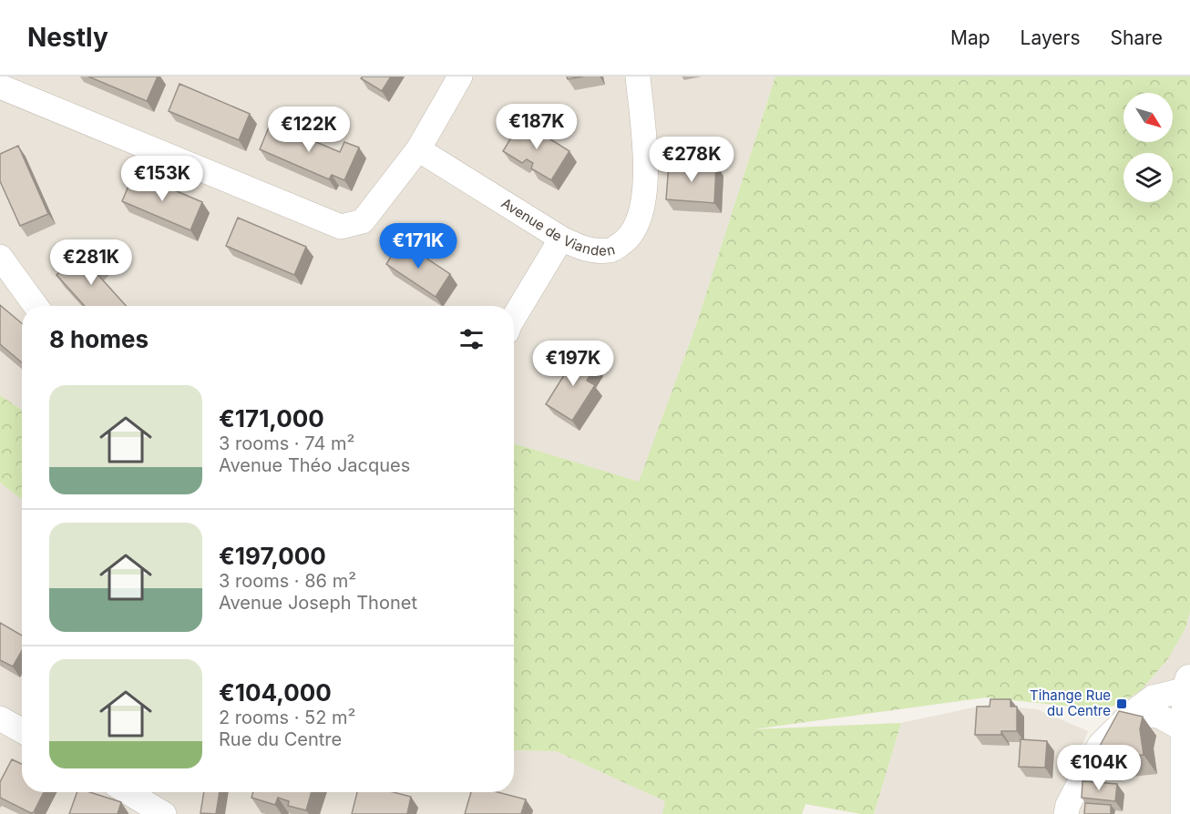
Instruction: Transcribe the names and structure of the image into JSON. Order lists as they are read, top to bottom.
{
  "streets": {
    "street": ["Avenue de Vianden"]
  },
  "places": {
    "transit": ["Tihange Rue du Centre"]
  },
  "north": "bottom right",
  "page": {
    "header": "Nestly",
    "nav": ["Map", "Layers", "Share"],
    "price": [
      "€187K",
      "€122K",
      "€278K",
      "€153K",
      "€171K",
      "€281K",
      "€197K",
      "€104K"
    ],
    "heading": "8 homes",
    "list": [
      {
        "name": "€171,000",
        "note": "3 rooms · 74 m² · Avenue Théo Jacques"
      },
      {
        "name": "€197,000",
        "note": "3 rooms · 86 m² · Avenue Joseph Thonet"
      },
      {
        "name": "€104,000",
        "note": "2 rooms · 52 m² · Rue du Centre"
      }
    ]
  }
}
